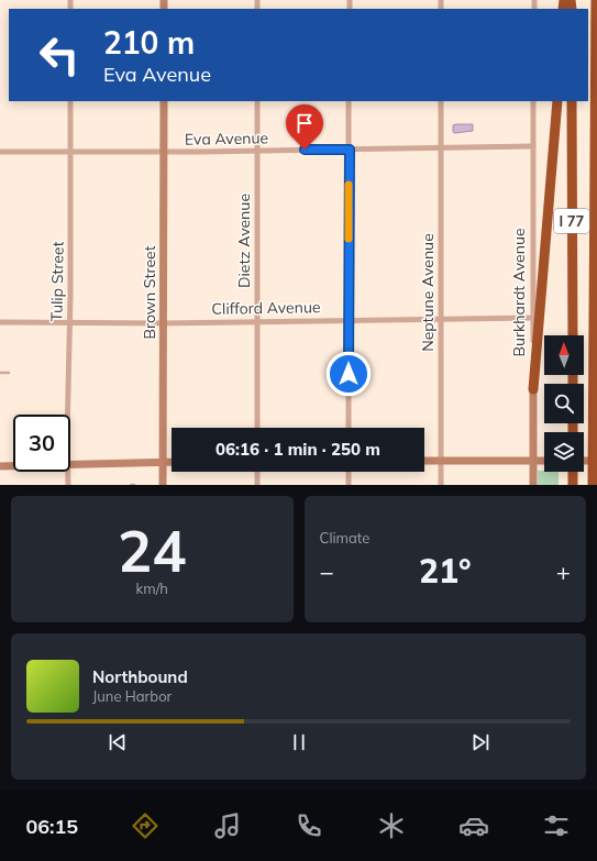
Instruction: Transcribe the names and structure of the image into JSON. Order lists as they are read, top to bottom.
{
  "streets": {
    "highway": ["I 77"],
    "main road": ["Brown Street", "Burkhardt Avenue"],
    "street": [
      "Eva Avenue",
      "Dietz Avenue",
      "Tulip Street",
      "Neptune Avenue",
      "Clifford Avenue"
    ]
  },
  "crossings": [
    ["Eva Avenue", "Dietz Avenue"],
    ["Eva Avenue", "Tulip Street"],
    ["Eva Avenue", "Brown Street"],
    ["Eva Avenue", "Neptune Avenue"],
    ["Eva Avenue", "Burkhardt Avenue"],
    ["Dietz Avenue", "Clifford Avenue"],
    ["Tulip Street", "Clifford Avenue"],
    ["Brown Street", "Clifford Avenue"],
    ["Neptune Avenue", "Clifford Avenue"],
    ["Burkhardt Avenue", "Clifford Avenue"]
  ],
  "north": "top",
  "page": {
    "turn": ["210 m", "Eva Avenue"],
    "limit": "30",
    "trip": "06:16 · 1 min · 250 m",
    "tile": [
      ["24", "km/h"],
      "Climate"
    ],
    "heat": ["−", "21°", "+"],
    "song": ["Northbound", "June Harbor"],
    "tabs": "06:15"
  }
}
